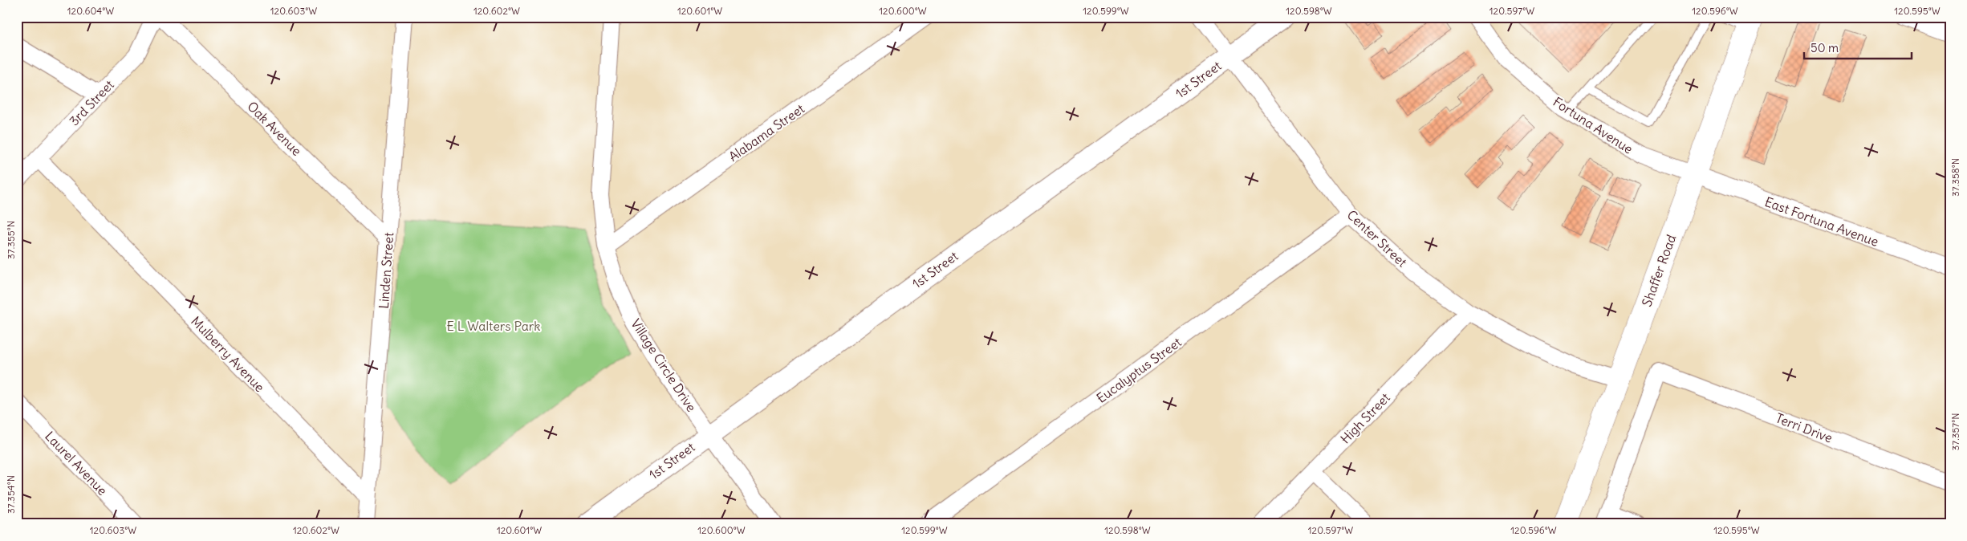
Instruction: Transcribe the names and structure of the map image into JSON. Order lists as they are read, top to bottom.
{
  "streets": {
    "main road": ["Shaffer Road"],
    "street": [
      "1st Street",
      "3rd Street",
      "Fortuna Avenue",
      "Oak Avenue",
      "Alabama Street",
      "East Fortuna Avenue",
      "Center Street",
      "Linden Street",
      "Mulberry Avenue",
      "Village Circle Drive",
      "Eucalyptus Street",
      "High Street",
      "Terri Drive",
      "Laurel Avenue"
    ]
  },
  "crossings": [
    ["1st Street", "Center Street"],
    ["1st Street", "Village Circle Drive"],
    ["3rd Street", "Mulberry Avenue"],
    ["Fortuna Avenue", "East Fortuna Avenue"],
    ["Fortuna Avenue", "Shaffer Road"],
    ["Oak Avenue", "Linden Street"],
    ["Alabama Street", "Village Circle Drive"],
    ["East Fortuna Avenue", "Shaffer Road"],
    ["Center Street", "Shaffer Road"],
    ["Center Street", "Eucalyptus Street"],
    ["Center Street", "High Street"],
    ["Linden Street", "Mulberry Avenue"]
  ],
  "parks": ["E L Walters Park"],
  "scale_bar": "50 m",
  "coordinates": [
    "120.604°W",
    "120.603°W",
    "120.602°W",
    "120.601°W",
    "120.600°W",
    "120.599°W",
    "120.598°W",
    "120.597°W",
    "120.596°W",
    "120.595°W",
    "37.358°N",
    "37.355°N",
    "37.357°N",
    "37.354°N"
  ]
}
